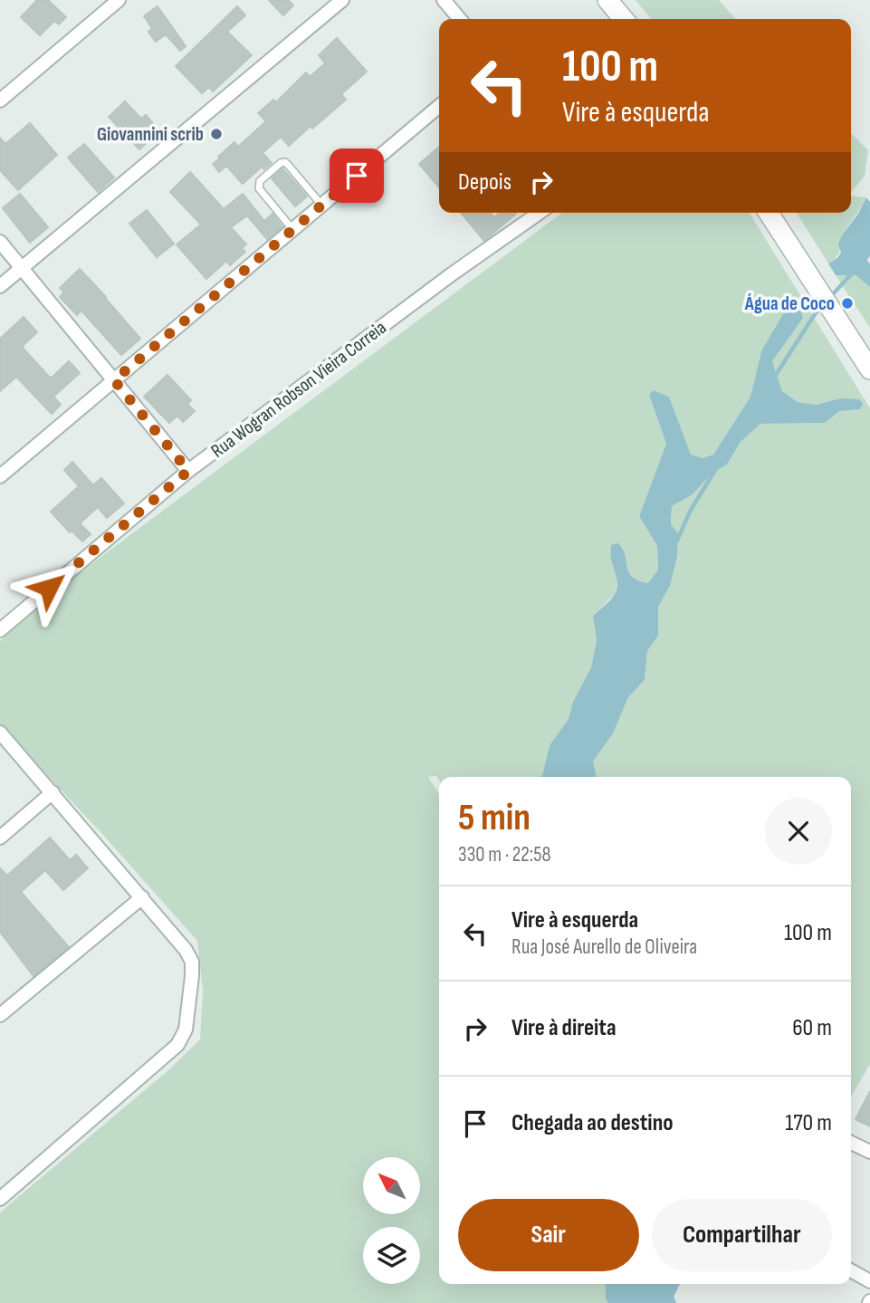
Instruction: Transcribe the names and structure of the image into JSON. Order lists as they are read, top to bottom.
{
  "streets": {
    "street": ["Rua Wogran Robson Vieira Correia"]
  },
  "places": ["Giovannini scrib", "Água de Coco"],
  "north": "top left",
  "page": {
    "turn": ["100 m", "Vire à esquerda"],
    "then": "Depois",
    "heading": ["5 min", "330 m · 22:58"],
    "list": [
      {
        "name": "Vire à esquerda",
        "note": "Rua José Aurello de Oliveira",
        "value": "100 m"
      },
      {
        "name": "Vire à direita",
        "value": "60 m"
      },
      {
        "name": "Chegada ao destino",
        "value": "170 m"
      }
    ],
    "buttons": ["Sair", "Compartilhar"]
  }
}
